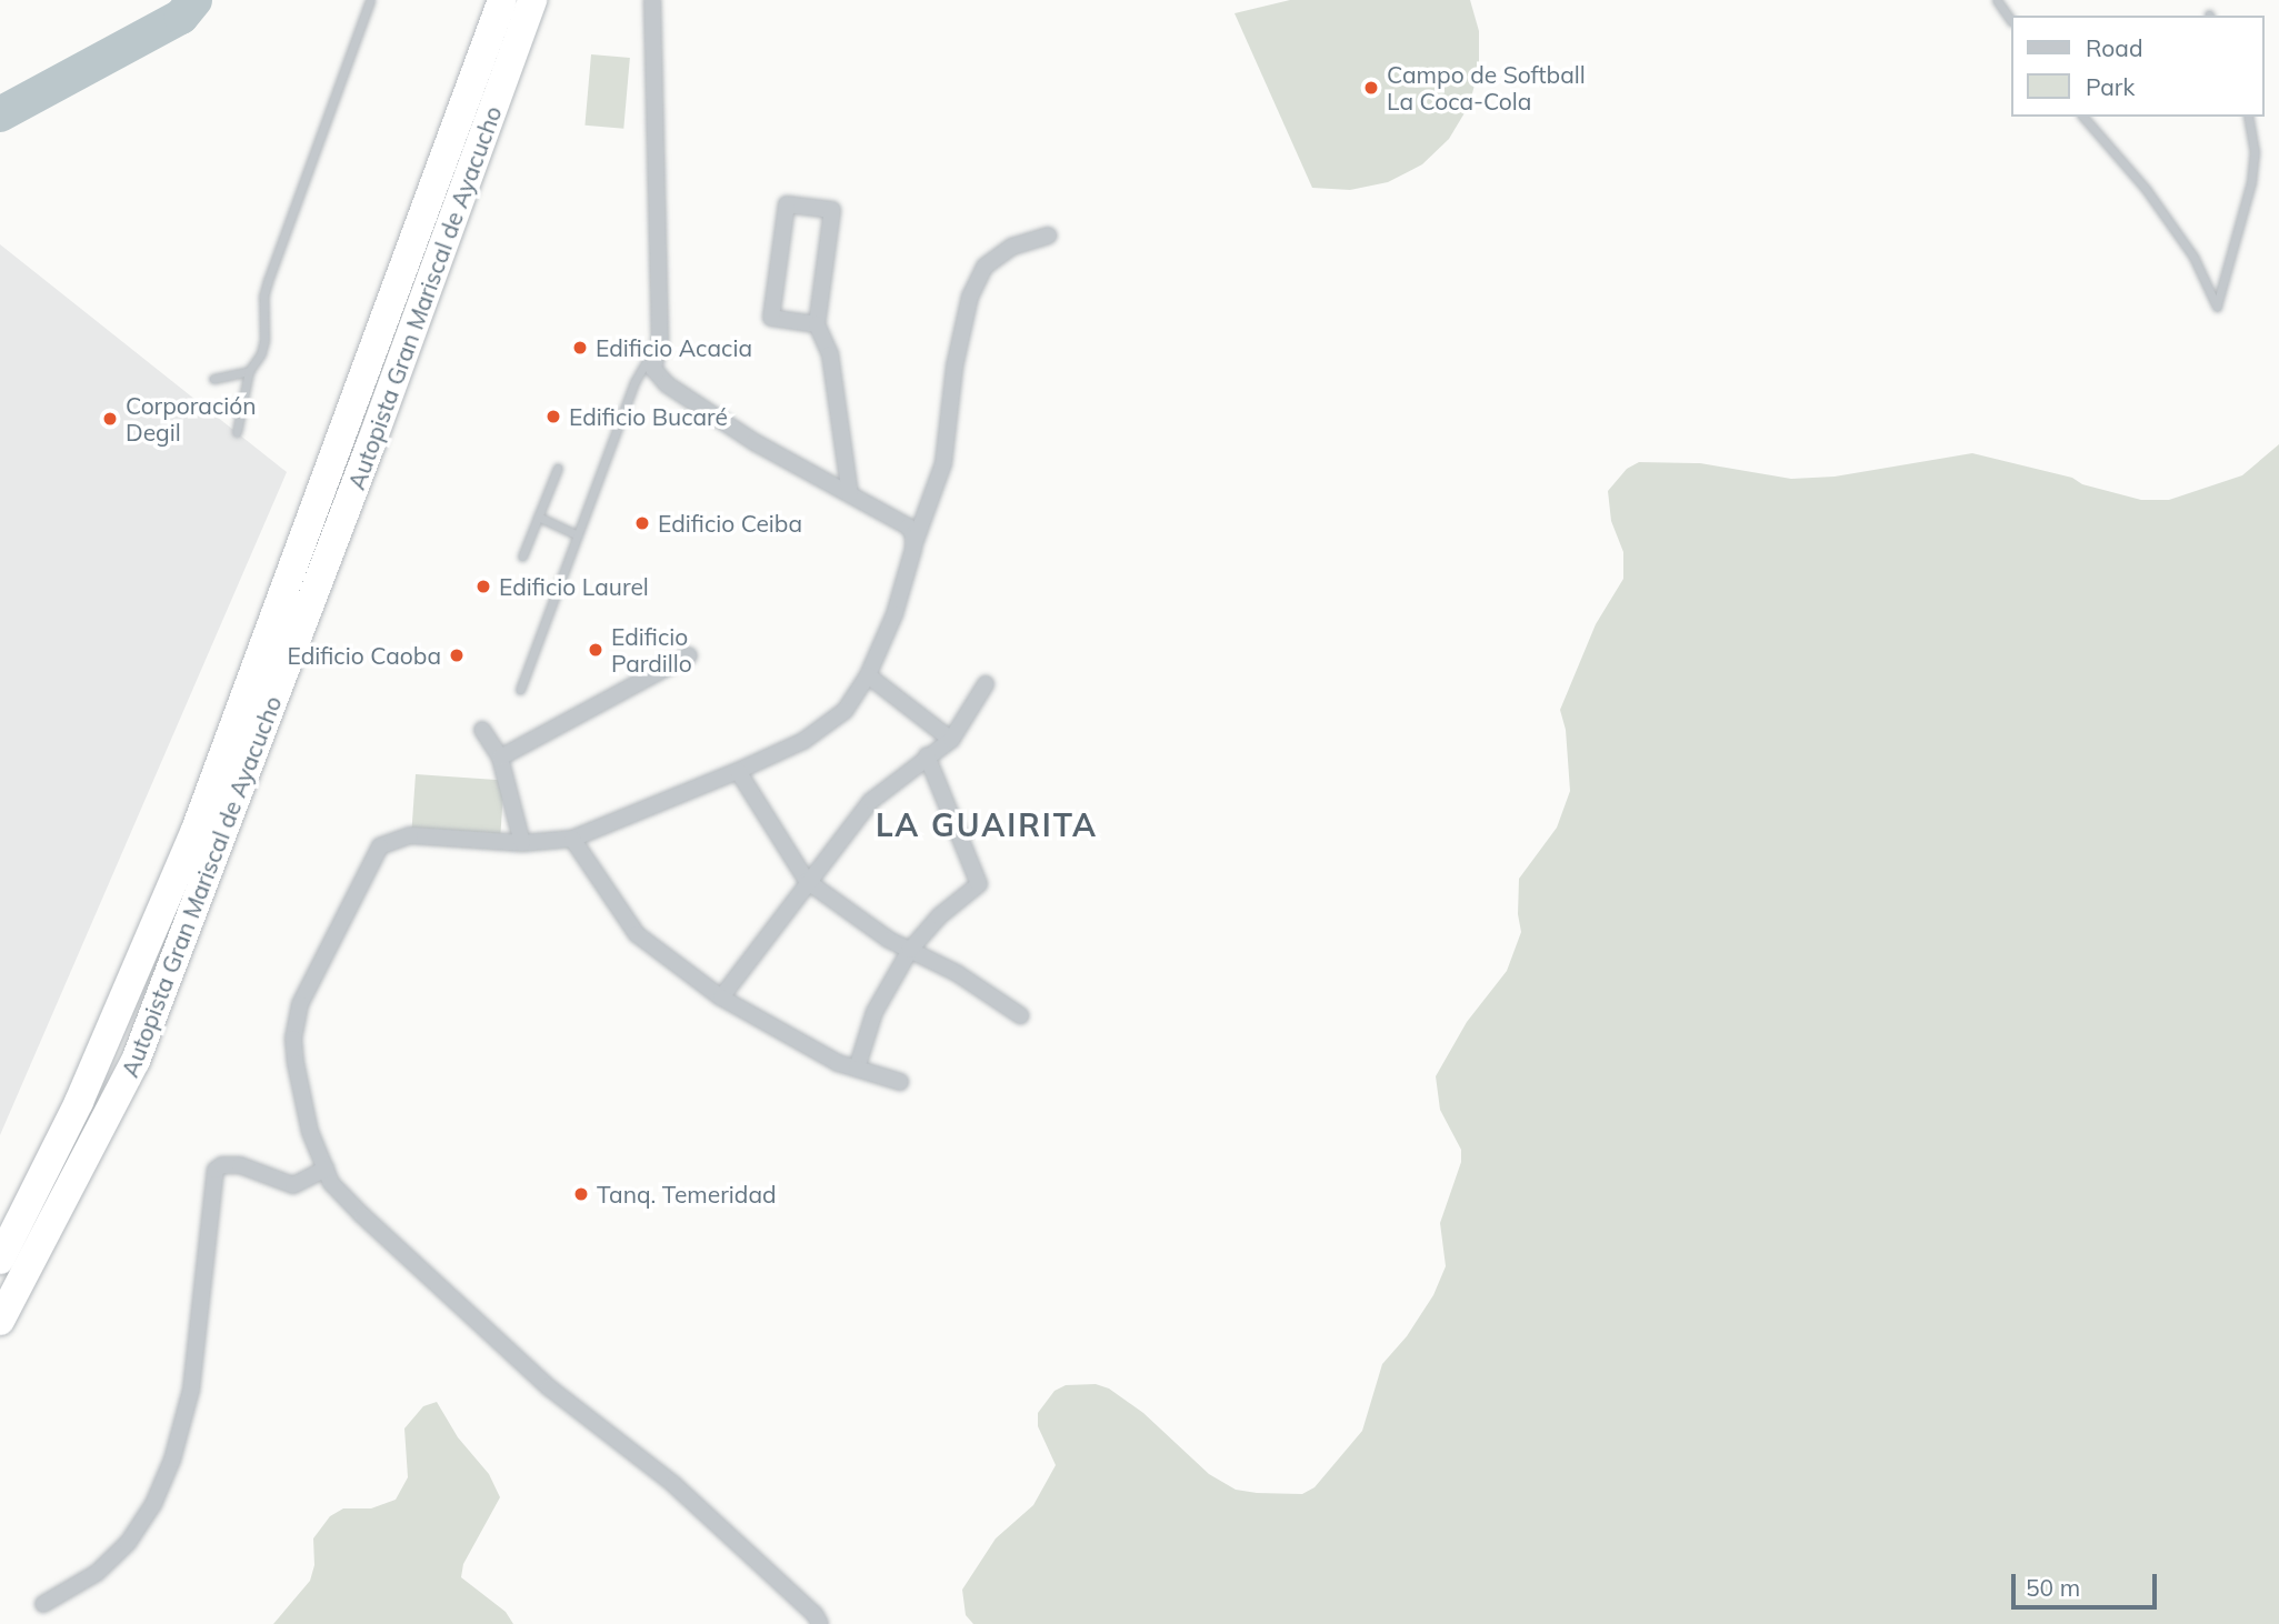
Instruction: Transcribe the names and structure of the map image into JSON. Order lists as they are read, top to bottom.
{
  "streets": {
    "highway": ["Autopista Gran Mariscal de Ayacucho"]
  },
  "districts": ["LA GUAIRITA"],
  "places": [
    "Campo de Softball La Coca-Cola",
    "Edificio Acacia",
    "Edificio Bucaré",
    "Corporación Degil",
    "Edificio Ceiba",
    "Edificio Laurel",
    "Edificio Pardillo",
    "Edificio Caoba",
    "Tanq. Temeridad"
  ],
  "legend": ["Road", "Park"],
  "scale_bar": "50 m"
}
